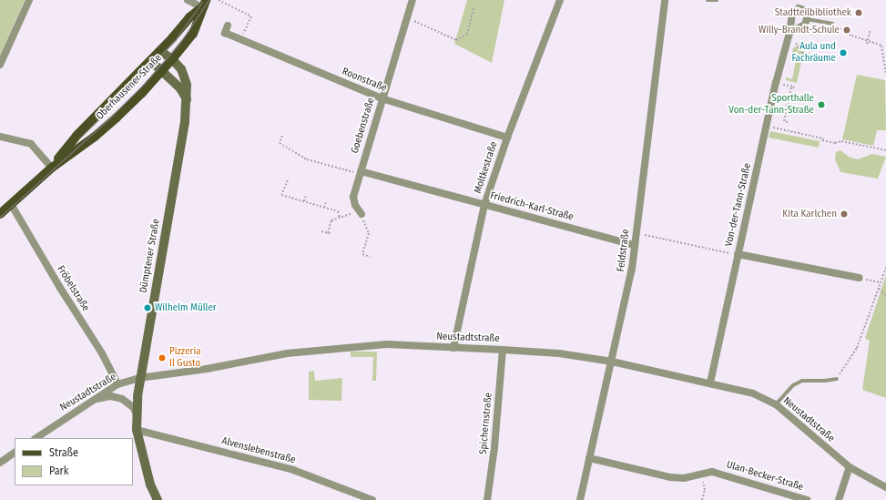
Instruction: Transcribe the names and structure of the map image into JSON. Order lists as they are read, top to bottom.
{
  "streets": {
    "main road": ["Oberhausener Straße"],
    "street": [
      "Roonstraße",
      "Goebenstraße",
      "Moltkestraße",
      "Von-der-Tann-Straße",
      "Friedrich-Karl-Straße",
      "Feldstraße",
      "Dümptener Straße",
      "Fröbelstraße",
      "Neustadtstraße",
      "Spichernstraße",
      "Alvenslebenstraße",
      "Ulan-Becker-Straße"
    ]
  },
  "crossings": [
    ["Roonstraße", "Goebenstraße"],
    ["Roonstraße", "Moltkestraße"],
    ["Oberhausener Straße", "Dümptener Straße"],
    ["Oberhausener Straße", "Fröbelstraße"],
    ["Goebenstraße", "Friedrich-Karl-Straße"],
    ["Moltkestraße", "Friedrich-Karl-Straße"],
    ["Moltkestraße", "Neustadtstraße"],
    ["Von-der-Tann-Straße", "Neustadtstraße"],
    ["Friedrich-Karl-Straße", "Feldstraße"],
    ["Feldstraße", "Neustadtstraße"],
    ["Feldstraße", "Ulan-Becker-Straße"],
    ["Dümptener Straße", "Neustadtstraße"],
    ["Dümptener Straße", "Alvenslebenstraße"],
    ["Fröbelstraße", "Neustadtstraße"],
    ["Neustadtstraße", "Spichernstraße"]
  ],
  "places": [
    "Stadtteilbibliothek",
    "Willy-Brandt-Schule",
    "Aula und Fachräume",
    "Sporthalle Von-der-Tann-Straße",
    "Kita Karlchen",
    "Wilhelm Müller",
    "Pizzeria Il Gusto"
  ],
  "legend": ["Straße", "Park"]
}
